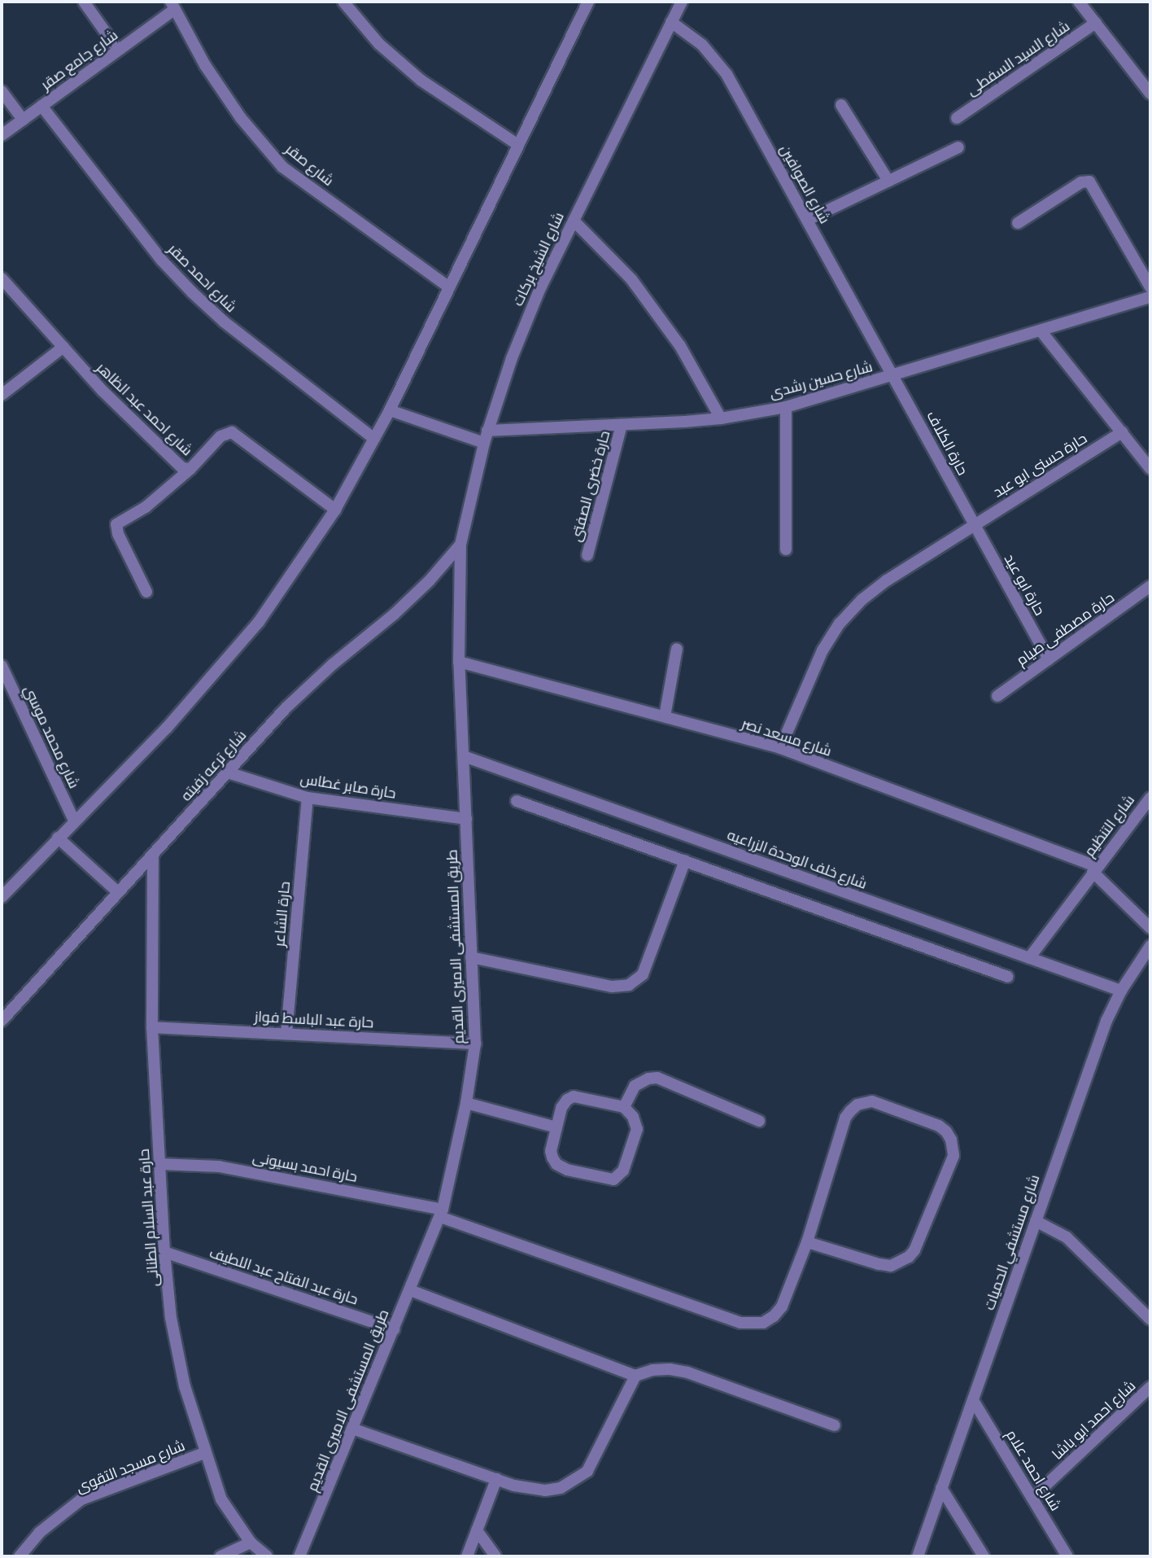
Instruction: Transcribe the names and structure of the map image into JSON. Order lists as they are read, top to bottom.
{
  "streets": {
    "street": [
      "شارع السيد السفطى",
      "شارع جامع صقر",
      "شارع صقر",
      "شارع الصوافين",
      "شارع الشيخ بركات",
      "شارع احمد صقر",
      "شارع حسين رشدى",
      "شارع احمد عبد الظاهر",
      "حارة الكلاف",
      "حارة حسنى ابو عبد",
      "حارة خضرى الصفتى",
      "حارة ابو عيد",
      "حارة مصطفى صيام",
      "شارع محمد موسي",
      "شارع مسعد نصر",
      "شارع ترعه زفيته",
      "حارة صابر غطاس",
      "شارع التنظيم",
      "شارع خلف الوحدة الزراعيه",
      "حارة الشاعر",
      "طريق المستشفى الاميرى القديم",
      "حارة عبد الباسط فواز",
      "حارة احمد بسيونى",
      "حارة عبد السلام الطنانى",
      "شارع مستشفي الحميات",
      "حارة عبد الفتاح عبد اللطيف",
      "شارع احمد ابو باشا",
      "شارع مسجد التقوى",
      "شارع احمد علام"
    ]
  },
  "crossings": [
    ["شارع جامع صقر", "شارع صقر"],
    ["شارع جامع صقر", "شارع احمد صقر"],
    ["شارع الصوافين", "شارع الشيخ بركات"],
    ["شارع الصوافين", "شارع حسين رشدى"],
    ["شارع الصوافين", "حارة الكلاف"],
    ["شارع الشيخ بركات", "شارع حسين رشدى"],
    ["شارع الشيخ بركات", "شارع ترعه زفيته"],
    ["شارع الشيخ بركات", "طريق المستشفى الاميرى القديم"],
    ["شارع حسين رشدى", "حارة الكلاف"],
    ["شارع حسين رشدى", "حارة خضرى الصفتى"],
    ["حارة الكلاف", "حارة حسنى ابو عبد"],
    ["حارة الكلاف", "حارة ابو عيد"],
    ["حارة حسنى ابو عبد", "حارة ابو عيد"],
    ["حارة حسنى ابو عبد", "شارع مسعد نصر"],
    ["حارة ابو عيد", "حارة مصطفى صيام"],
    ["شارع مسعد نصر", "شارع التنظيم"],
    ["شارع مسعد نصر", "طريق المستشفى الاميرى القديم"],
    ["شارع ترعه زفيته", "حارة صابر غطاس"],
    ["شارع ترعه زفيته", "طريق المستشفى الاميرى القديم"],
    ["شارع ترعه زفيته", "حارة عبد السلام الطنانى"],
    ["حارة صابر غطاس", "حارة الشاعر"],
    ["حارة صابر غطاس", "طريق المستشفى الاميرى القديم"],
    ["شارع التنظيم", "شارع خلف الوحدة الزراعيه"],
    ["شارع خلف الوحدة الزراعيه", "طريق المستشفى الاميرى القديم"],
    ["شارع خلف الوحدة الزراعيه", "شارع مستشفي الحميات"],
    ["حارة الشاعر", "حارة عبد الباسط فواز"],
    ["طريق المستشفى الاميرى القديم", "حارة عبد الباسط فواز"],
    ["طريق المستشفى الاميرى القديم", "حارة احمد بسيونى"],
    ["طريق المستشفى الاميرى القديم", "حارة عبد الفتاح عبد اللطيف"],
    ["حارة عبد الباسط فواز", "حارة عبد السلام الطنانى"],
    ["حارة احمد بسيونى", "حارة عبد السلام الطنانى"],
    ["حارة عبد السلام الطنانى", "حارة عبد الفتاح عبد اللطيف"],
    ["حارة عبد السلام الطنانى", "شارع مسجد التقوى"],
    ["شارع مستشفي الحميات", "شارع احمد علام"],
    ["شارع احمد ابو باشا", "شارع احمد علام"]
  ]
}
